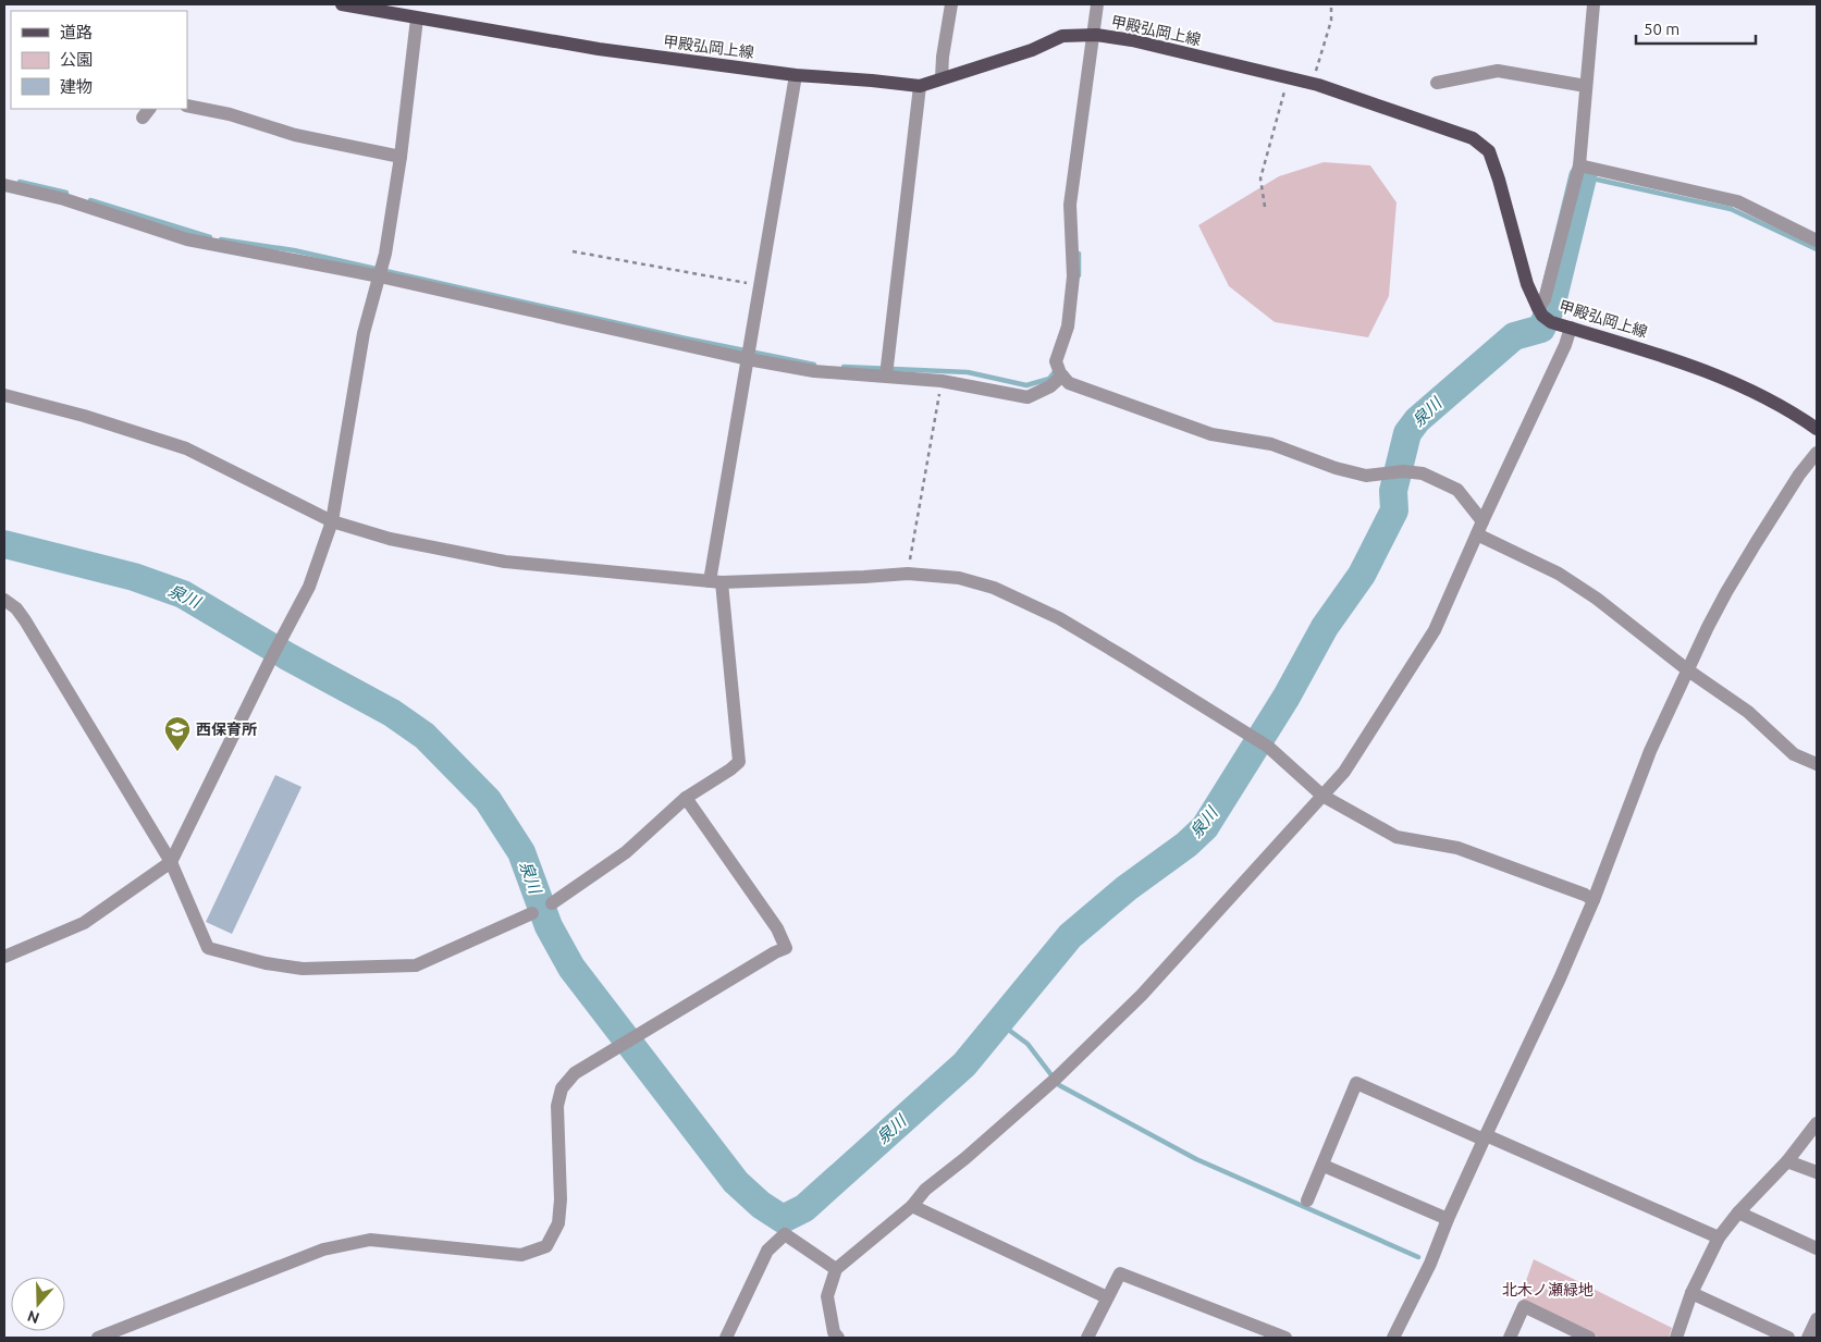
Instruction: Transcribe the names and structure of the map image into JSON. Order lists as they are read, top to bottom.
{
  "streets": {
    "main road": ["甲殿弘岡上線"]
  },
  "water": ["泉川"],
  "parks": ["北木ノ瀬緑地"],
  "places": {
    "school or university": ["西保育所"]
  },
  "legend": ["道路", "公園", "建物"],
  "scale_bar": "50 m",
  "north": "bottom"
}
